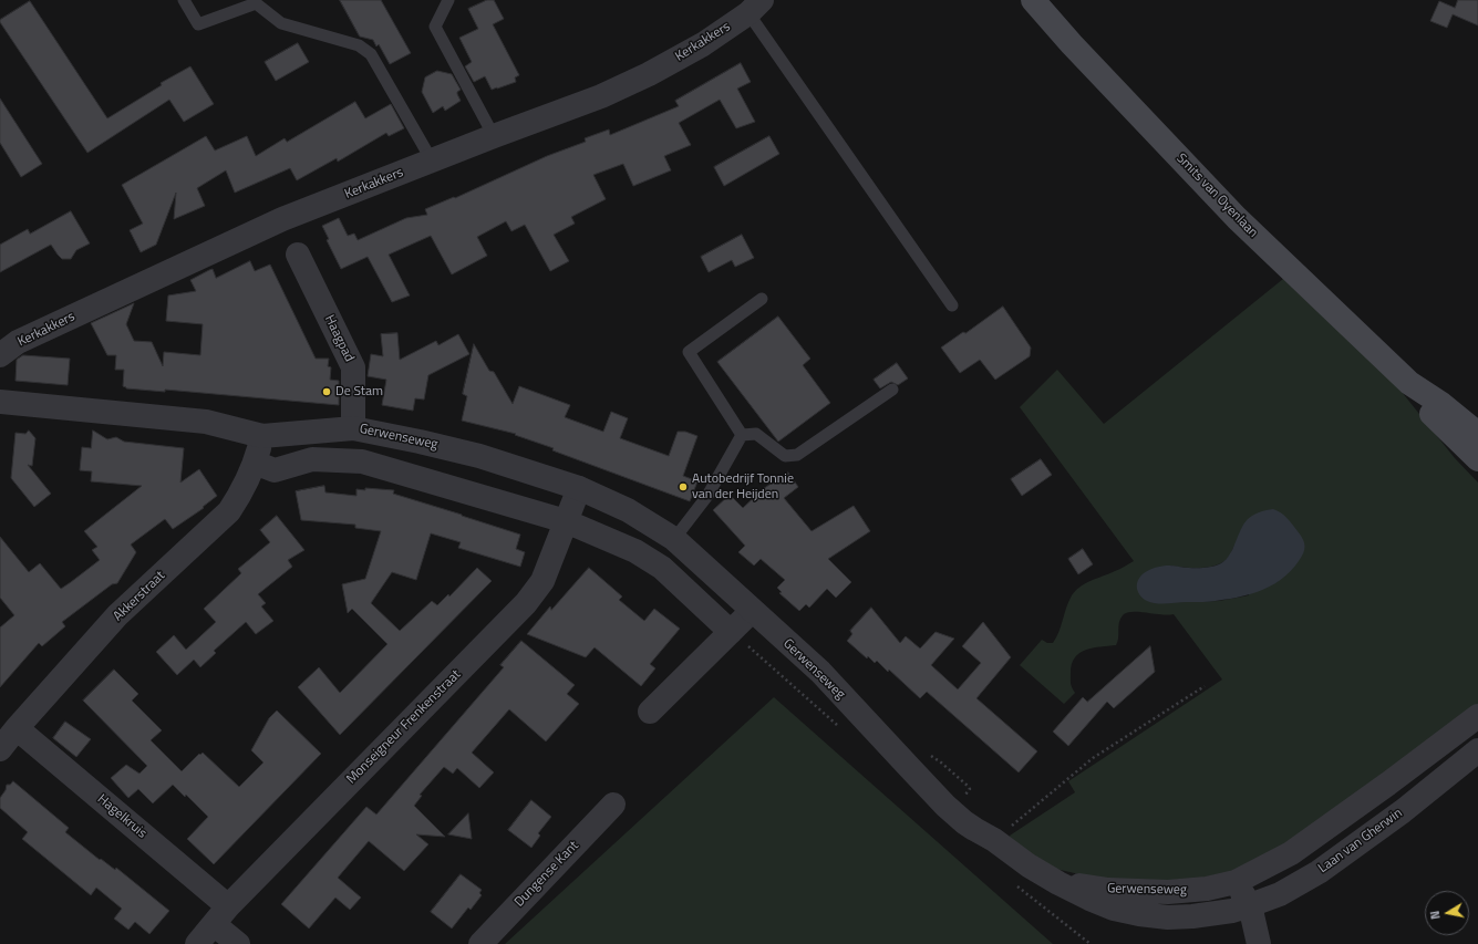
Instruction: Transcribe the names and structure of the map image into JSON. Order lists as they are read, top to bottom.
{
  "streets": {
    "main road": ["Smits van Oyenlaan"],
    "street": [
      "Kerkakkers",
      "Haagpad",
      "Gerwenseweg",
      "Akkerstraat",
      "Monseigneur Frenkenstraat",
      "Hagelkruis",
      "Laan van Gherwin",
      "Dungense Kant"
    ]
  },
  "crossings": [
    ["Haagpad", "Gerwenseweg"],
    ["Gerwenseweg", "Akkerstraat"],
    ["Gerwenseweg", "Monseigneur Frenkenstraat"],
    ["Gerwenseweg", "Laan van Gherwin"],
    ["Akkerstraat", "Hagelkruis"],
    ["Monseigneur Frenkenstraat", "Hagelkruis"]
  ],
  "places": ["De Stam", "Autobedrijf Tonnie van der Heijden"],
  "north": "left"
}
